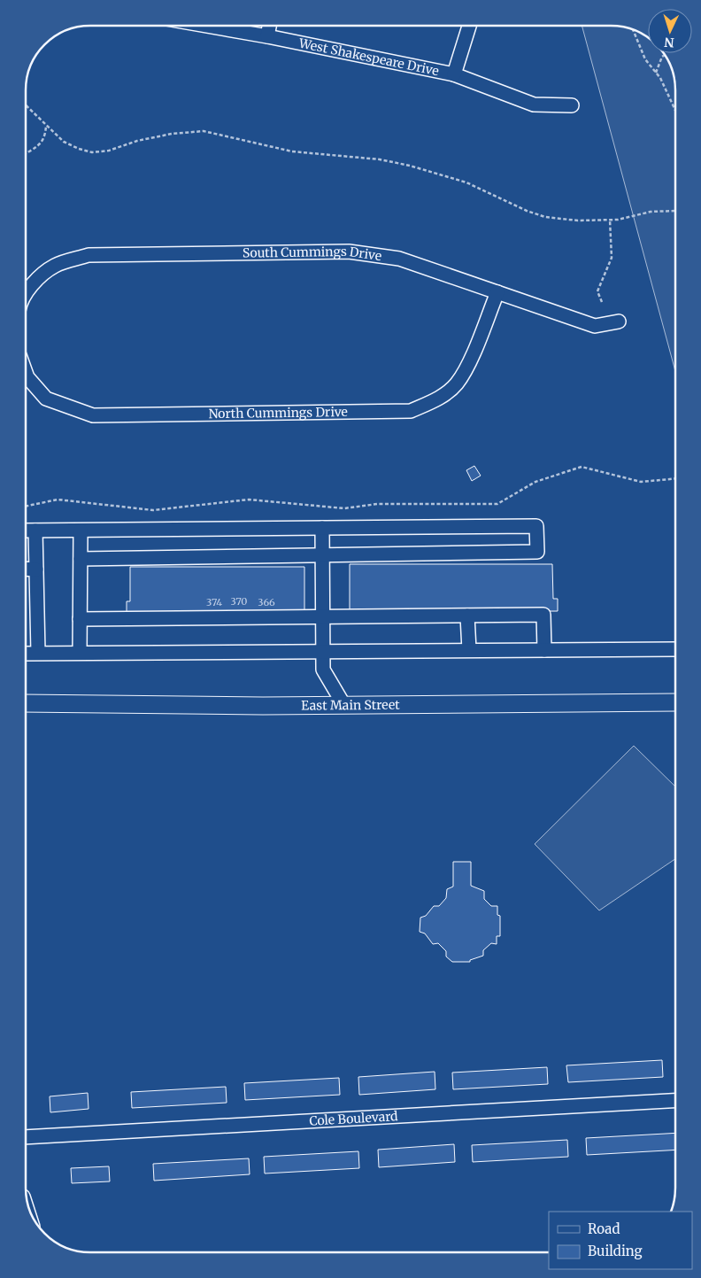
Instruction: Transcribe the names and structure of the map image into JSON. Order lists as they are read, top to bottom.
{
  "streets": {
    "main road": ["East Main Street"],
    "street": [
      "West Shakespeare Drive",
      "South Cummings Drive",
      "North Cummings Drive",
      "Cole Boulevard"
    ]
  },
  "crossings": [
    ["South Cummings Drive", "North Cummings Drive"]
  ],
  "house_numbers": ["370", "374", "366"],
  "legend": ["Road", "Building"],
  "north": "bottom"
}
